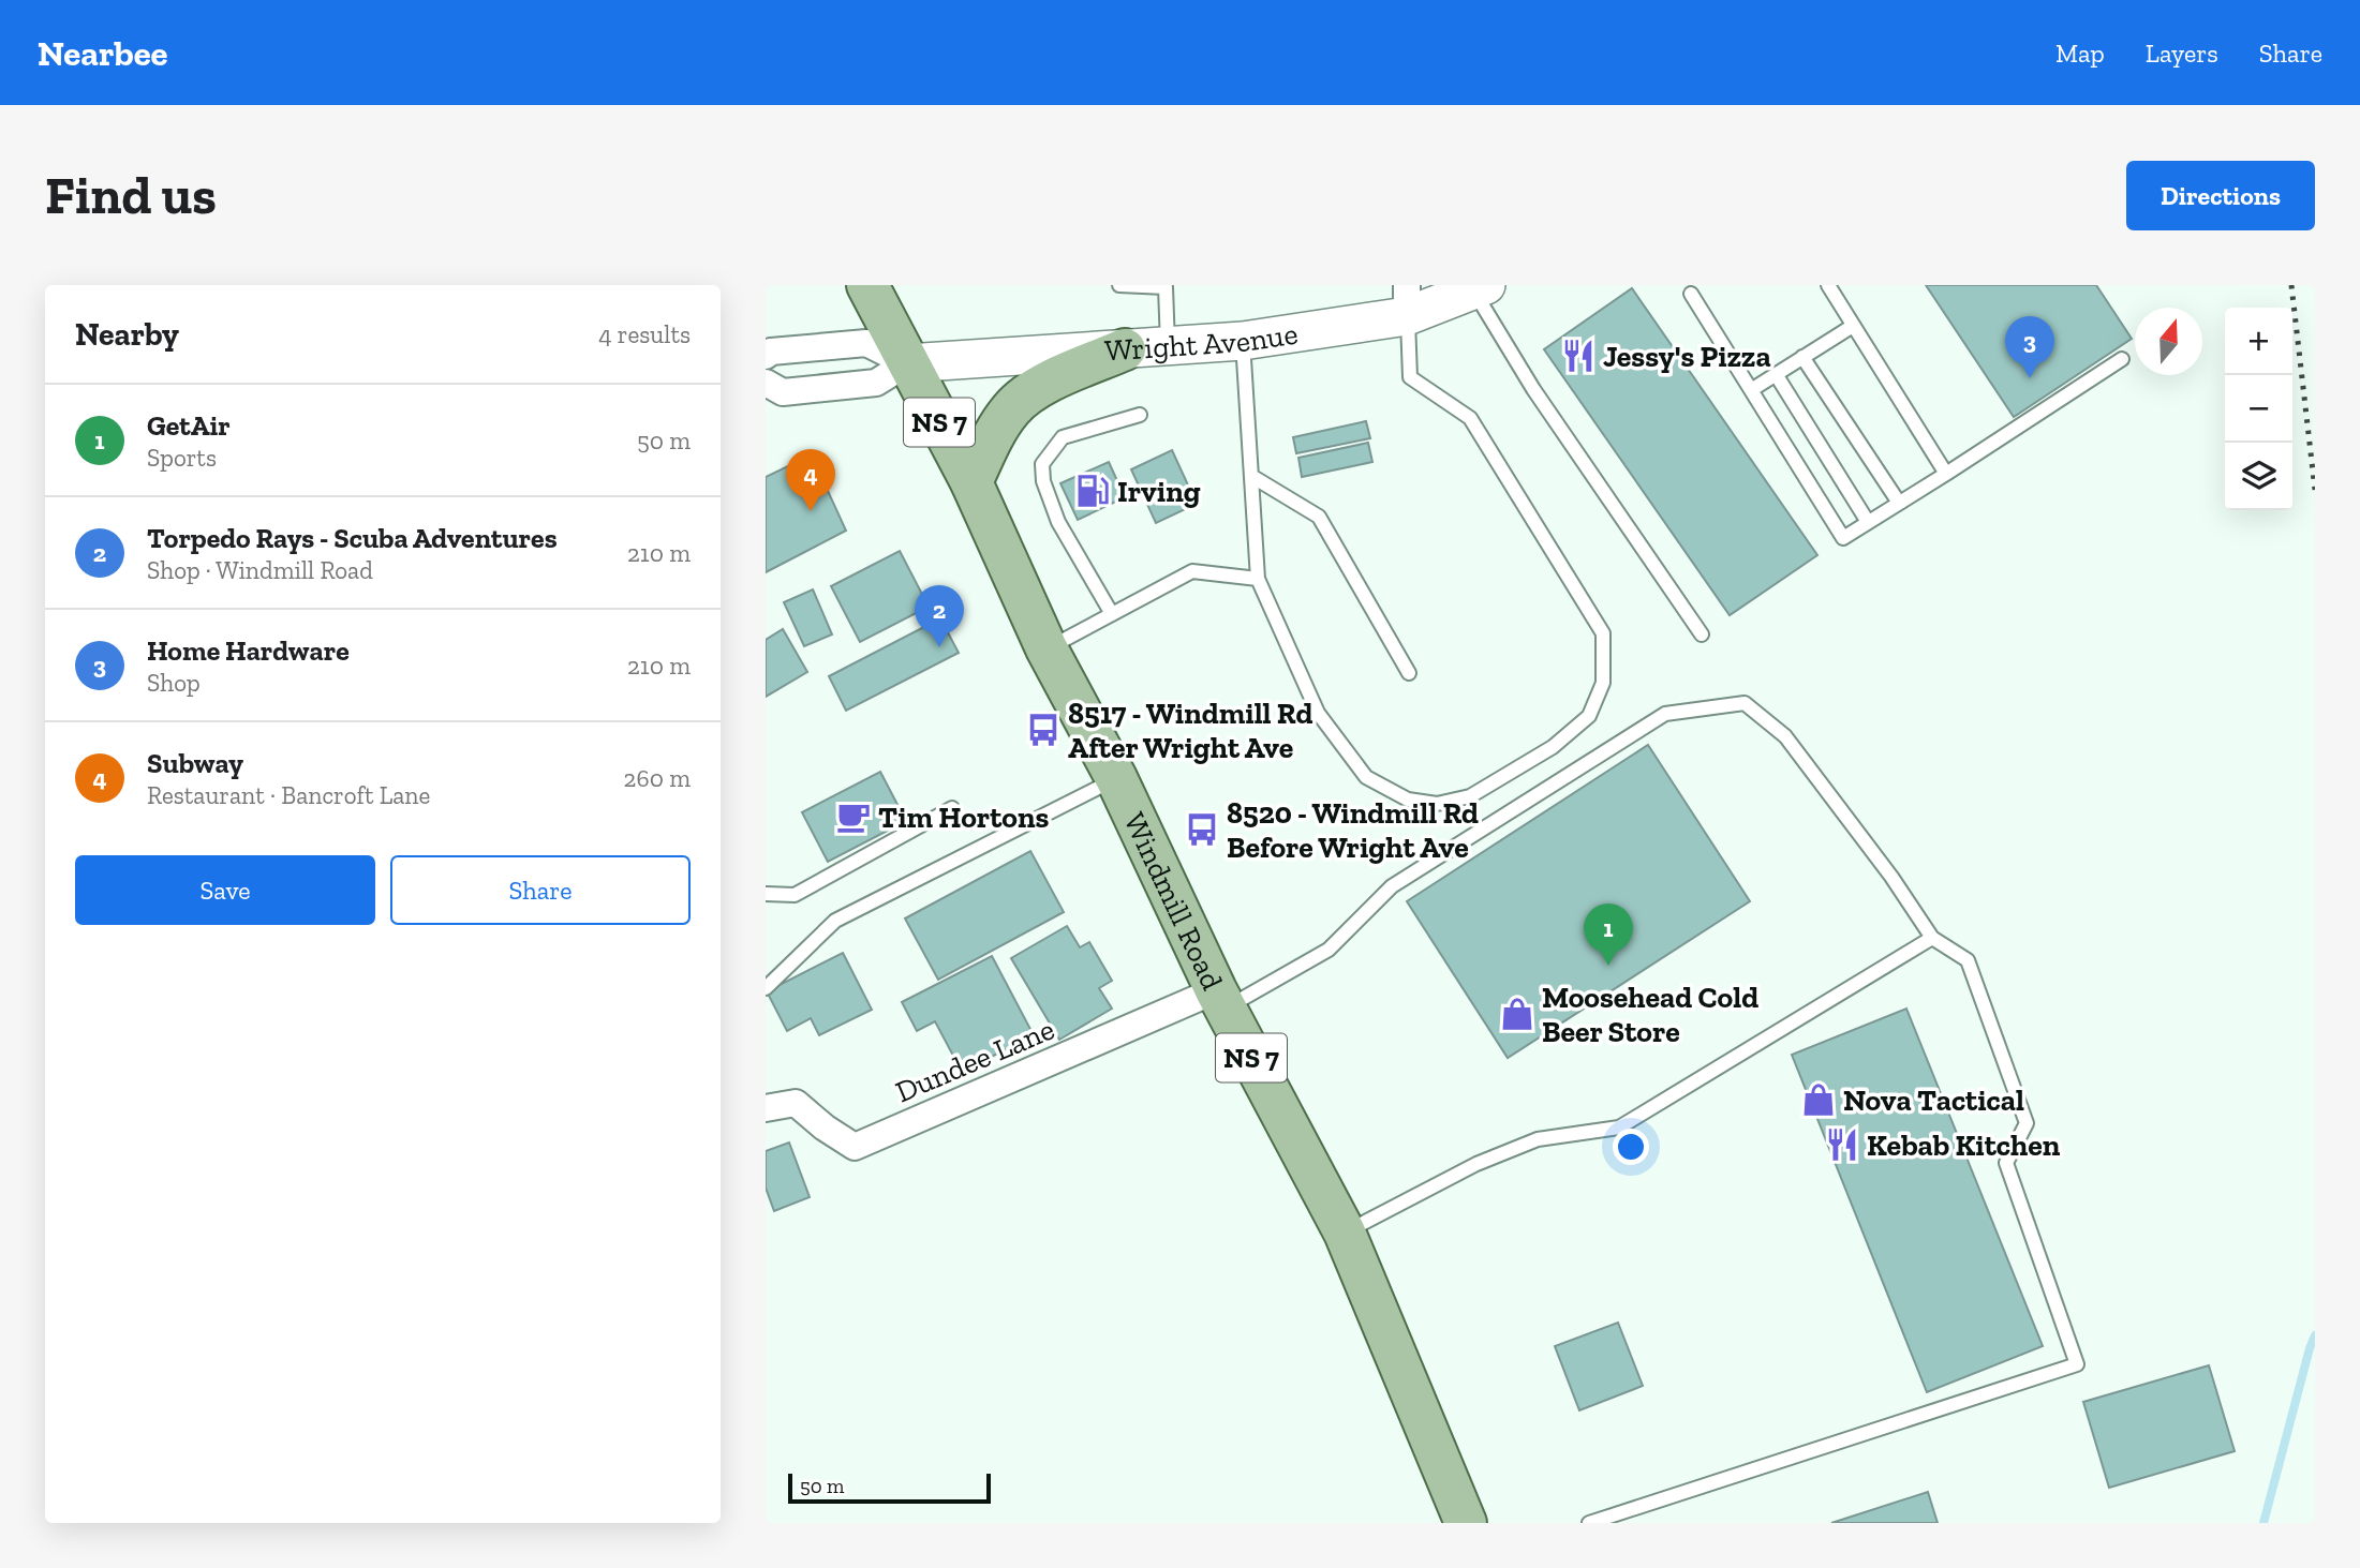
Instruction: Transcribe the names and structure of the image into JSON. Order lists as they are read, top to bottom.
{
  "streets": {
    "main road": ["Wright Avenue", "NS 7", "Windmill Road"],
    "street": ["Dundee Lane"]
  },
  "crossings": [
    ["Wright Avenue", "Windmill Road"],
    ["Windmill Road", "Dundee Lane"]
  ],
  "places": {
    "restaurant": ["Jessy's Pizza", "Kebab Kitchen"],
    "fuel station": ["Irving"],
    "bus stop": ["8517 - Windmill Rd After Wright Ave", "8520 - Windmill Rd Before Wright Ave"],
    "cafe": ["Tim Hortons"],
    "shop": ["Moosehead Cold Beer Store", "Nova Tactical"]
  },
  "scale_bar": "50 m",
  "north": "top",
  "page": {
    "header": "Nearbee",
    "nav": ["Map", "Layers", "Share"],
    "buttons": [
      "Directions",
      ["Save", "Share"]
    ],
    "title": "Find us",
    "heading": ["Nearby", "4 results"],
    "map_buttons": ["+", "−"],
    "pins": [
      "3",
      "4",
      "2",
      "1"
    ],
    "list": [
      {
        "mark": "1",
        "name": "GetAir",
        "note": "Sports",
        "value": "50 m"
      },
      {
        "mark": "2",
        "name": "Torpedo Rays - Scuba Adventures",
        "note": "Shop · Windmill Road",
        "value": "210 m"
      },
      {
        "mark": "3",
        "name": "Home Hardware",
        "note": "Shop",
        "value": "210 m"
      },
      {
        "mark": "4",
        "name": "Subway",
        "note": "Restaurant · Bancroft Lane",
        "value": "260 m"
      }
    ],
    "scale": "50 m"
  }
}
